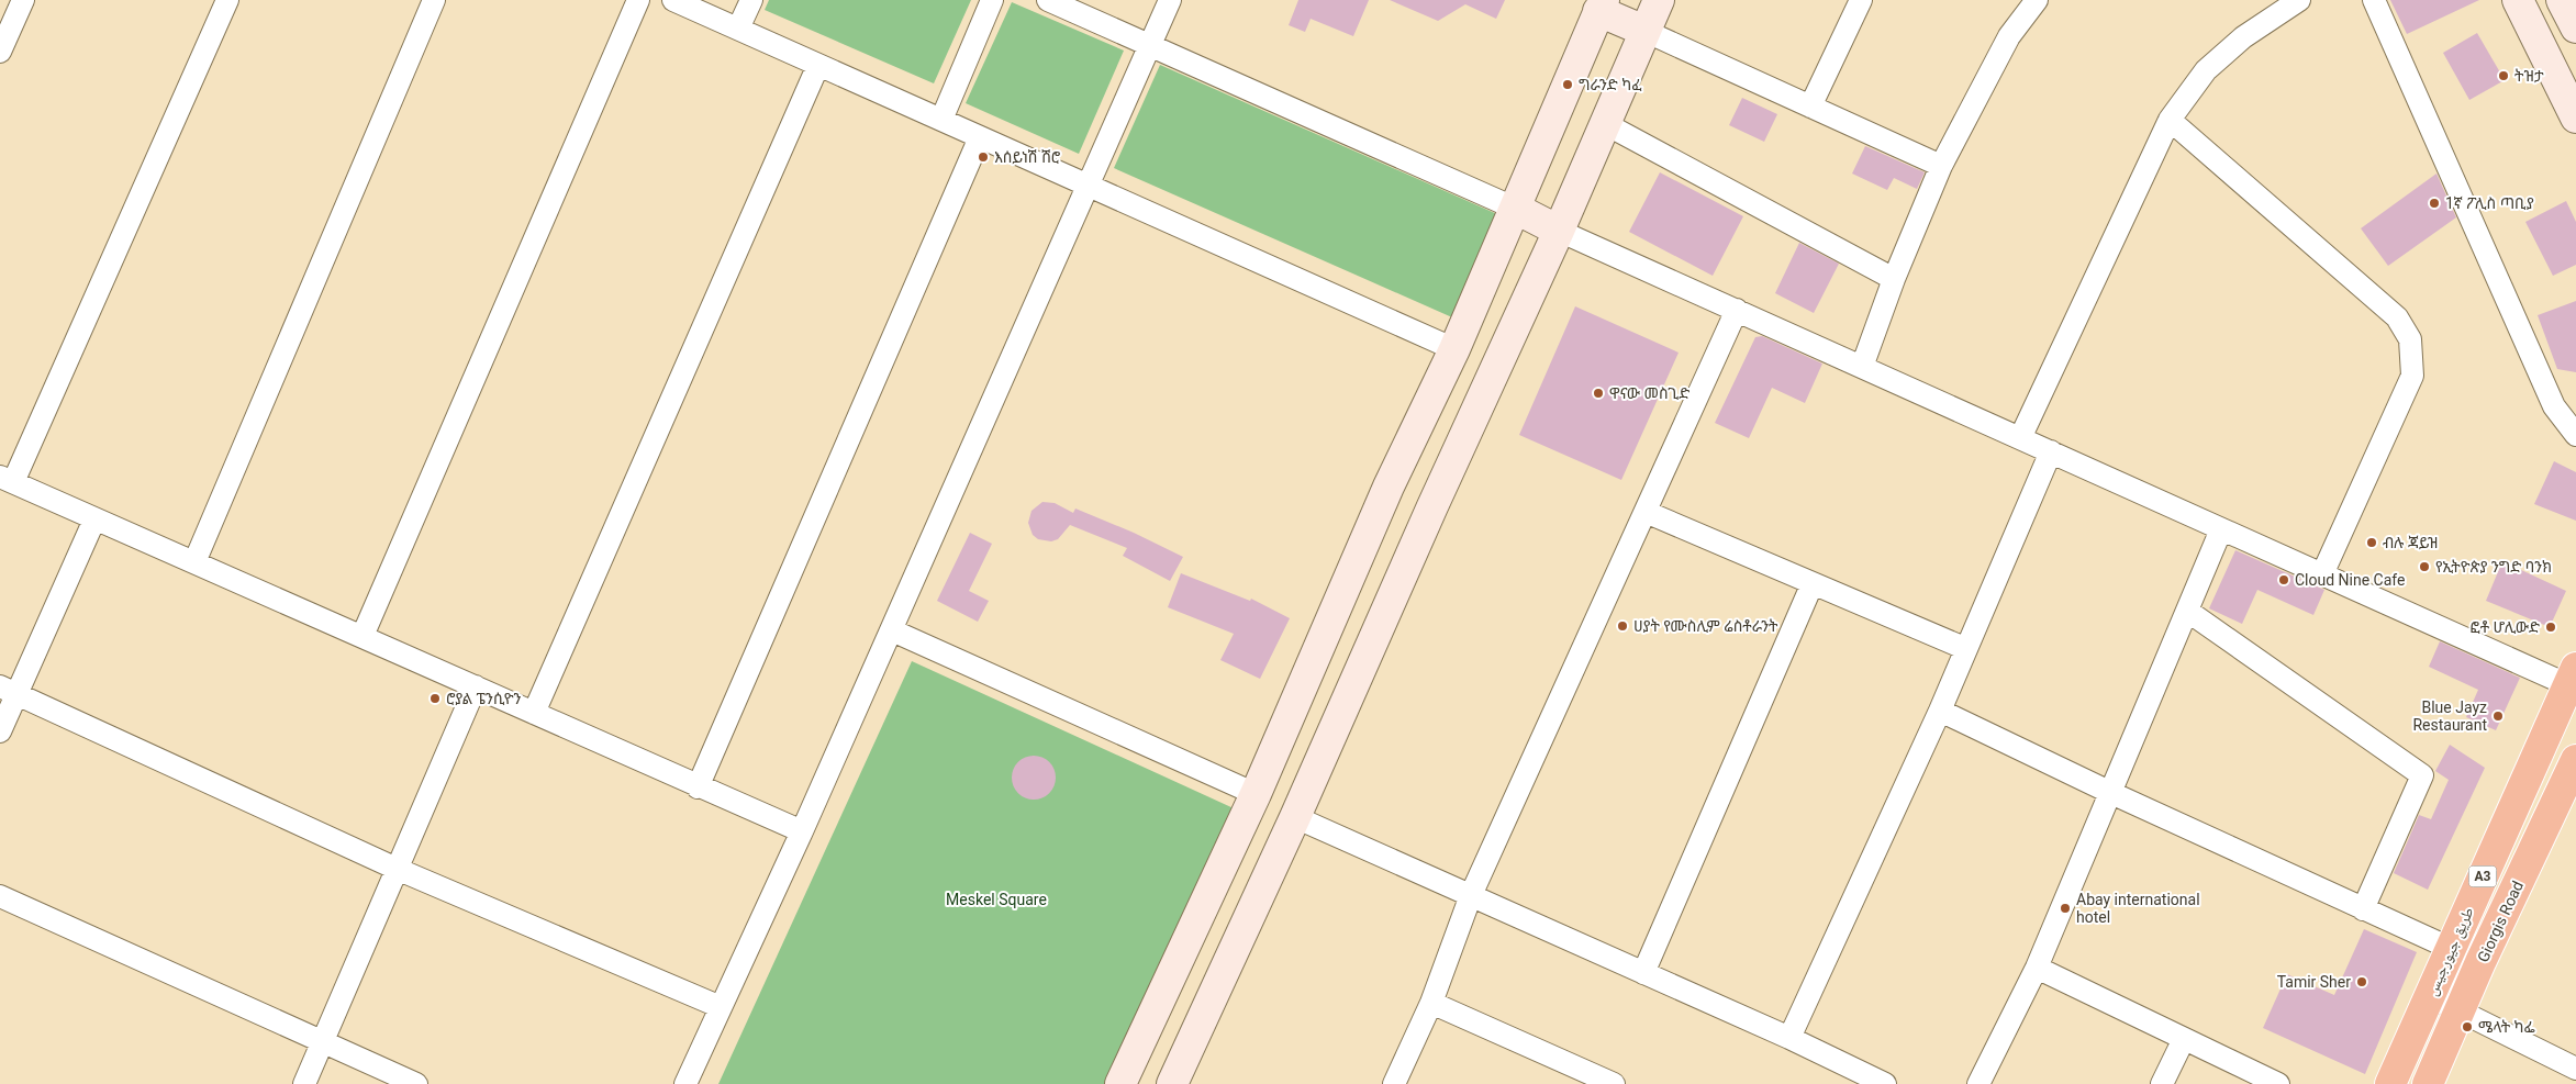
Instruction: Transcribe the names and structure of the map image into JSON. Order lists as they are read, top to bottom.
{
  "streets": {
    "highway": ["A3", "Giorgis Road", "طريق جيورجيس"]
  },
  "parks": ["Meskel Square"],
  "places": [
    "ትዝታ",
    "ግራንድ ካፈ",
    "እሰይነሽ ሽሮ",
    "1ኛ ፖሊስ ጣቢያ",
    "ዋናው መስጊድ",
    "ብሉ ጃይዝ",
    "የኢትዮጵያ ንግድ ባንክ",
    "Cloud Nine Cafe",
    "ሀያት የሙስሊም ሬስቶራንት",
    "ፎቶ ሆሊውድ",
    "ሮያል ፔንሲዮን",
    "Blue Jayz Restaurant",
    "Abay international hotel",
    "Tamir Sher",
    "ሜላት ካፌ"
  ]
}
